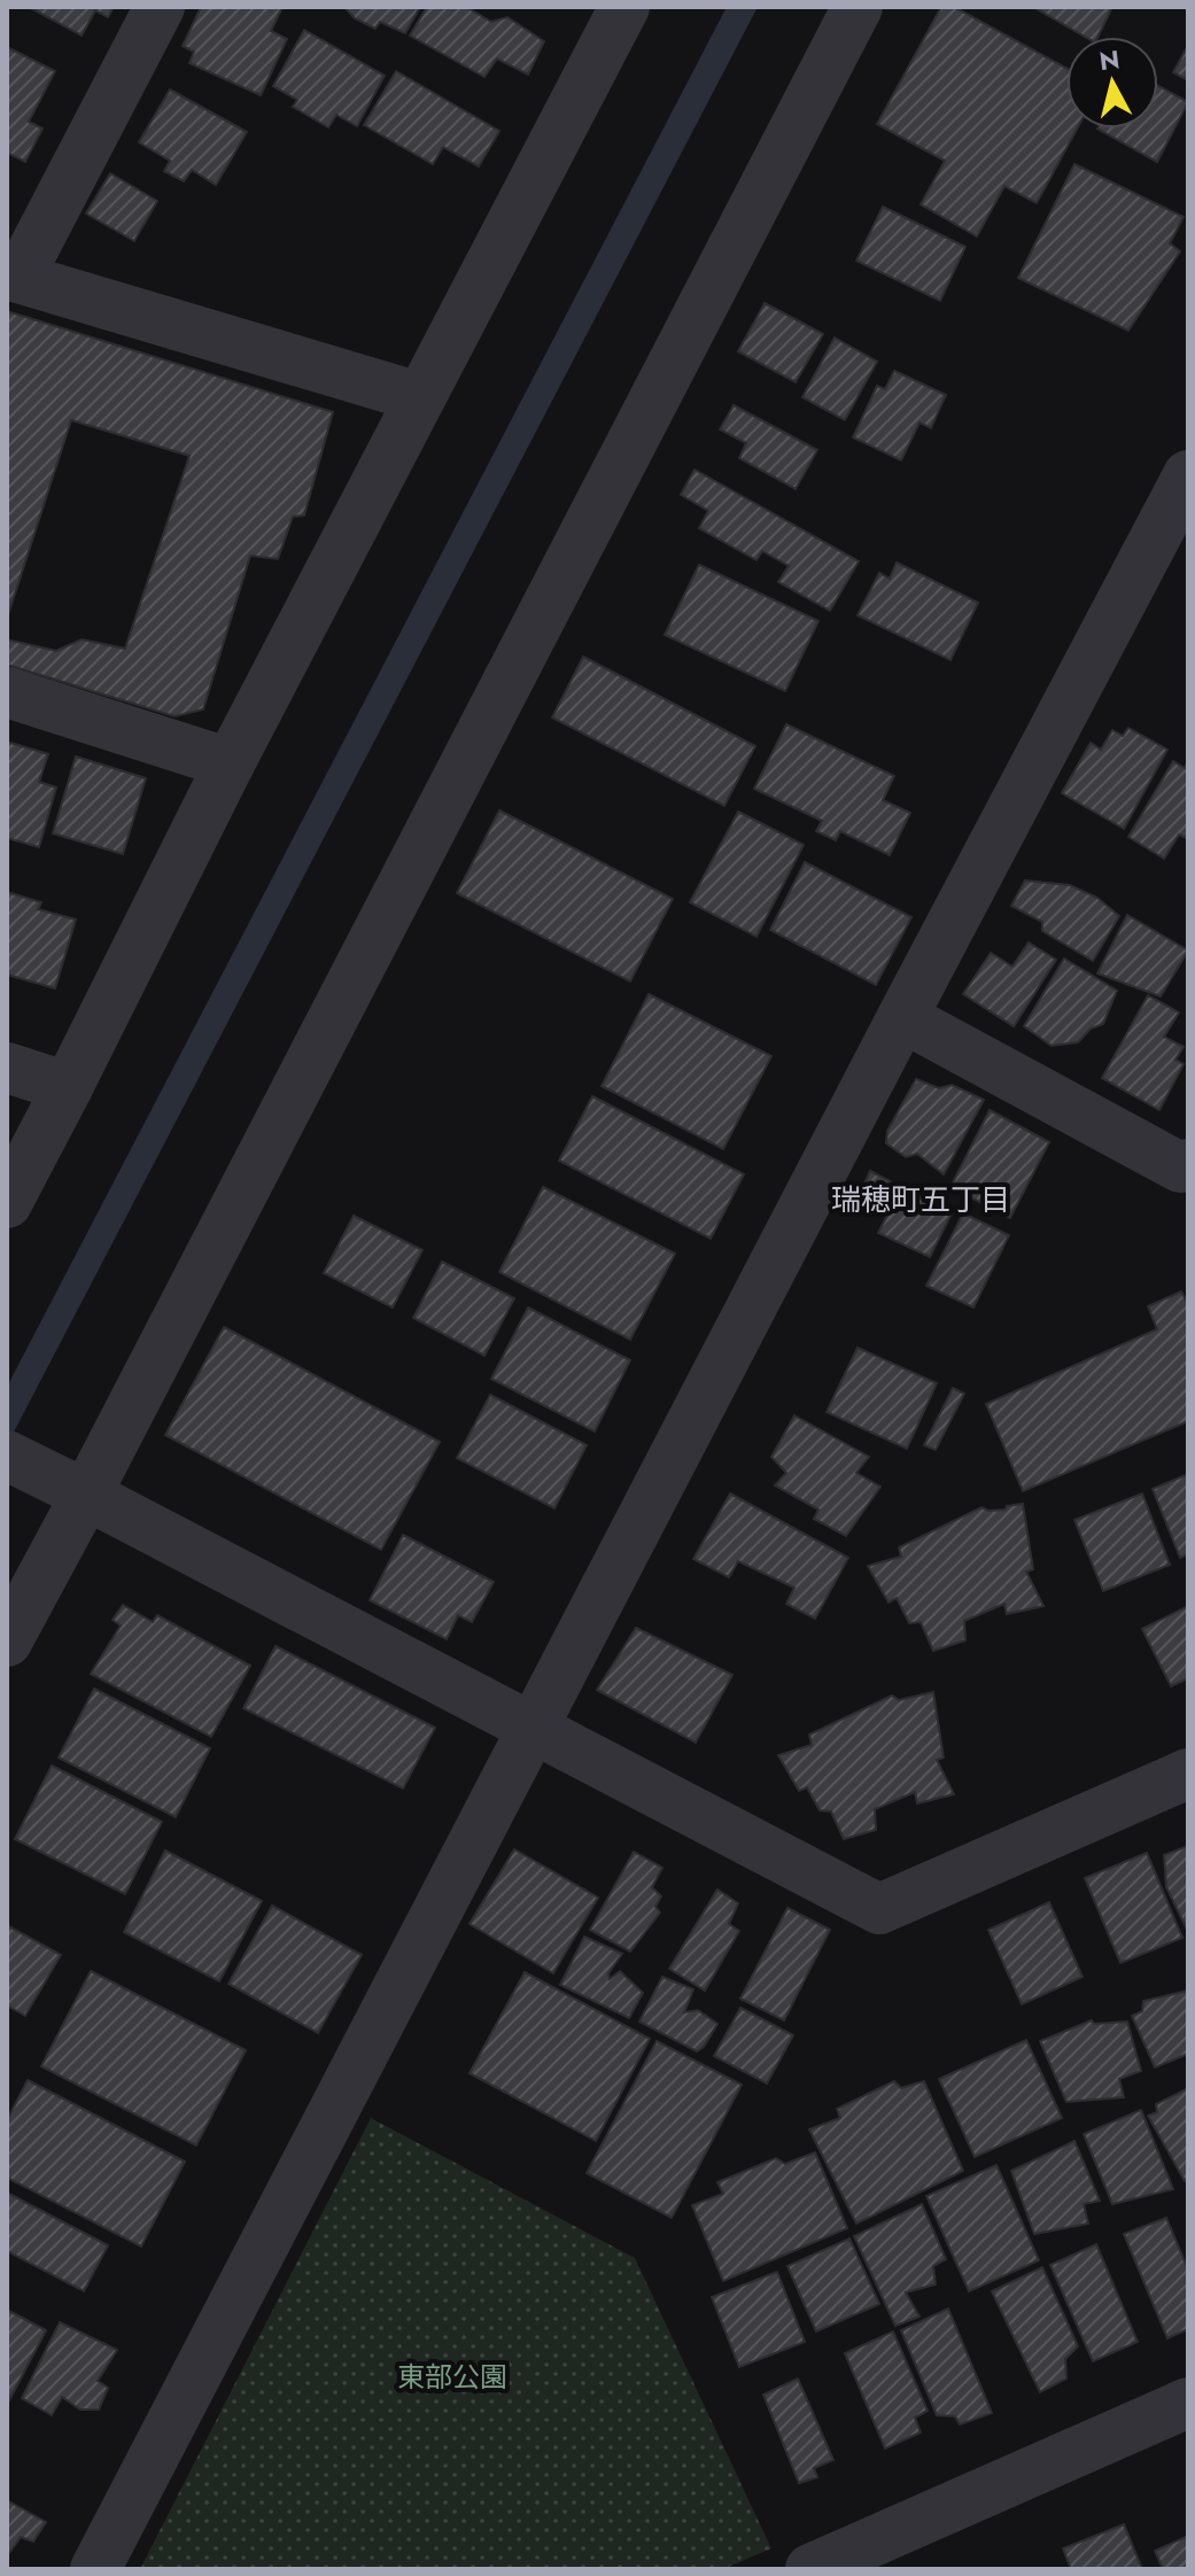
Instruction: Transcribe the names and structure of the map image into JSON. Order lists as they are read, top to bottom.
{
  "districts": ["瑞穂町五丁目"],
  "parks": ["東部公園"],
  "north": "top"
}
